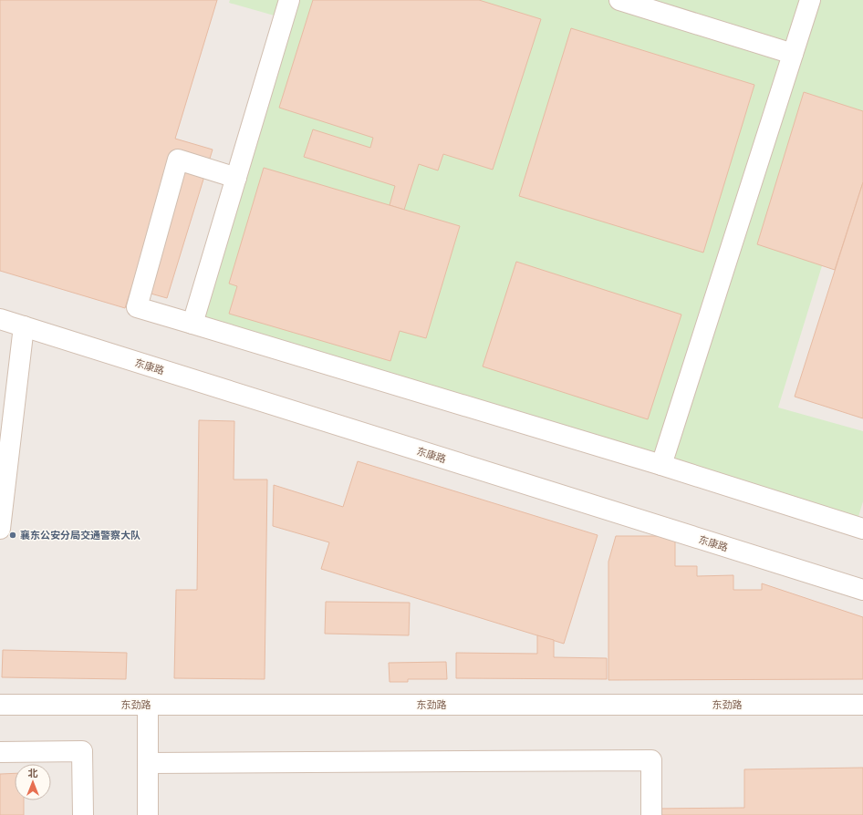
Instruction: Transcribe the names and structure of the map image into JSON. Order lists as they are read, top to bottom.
{
  "streets": {
    "street": ["东康路", "东劲路"]
  },
  "places": ["襄东公安分局交通警察大队"],
  "north": "top"
}
